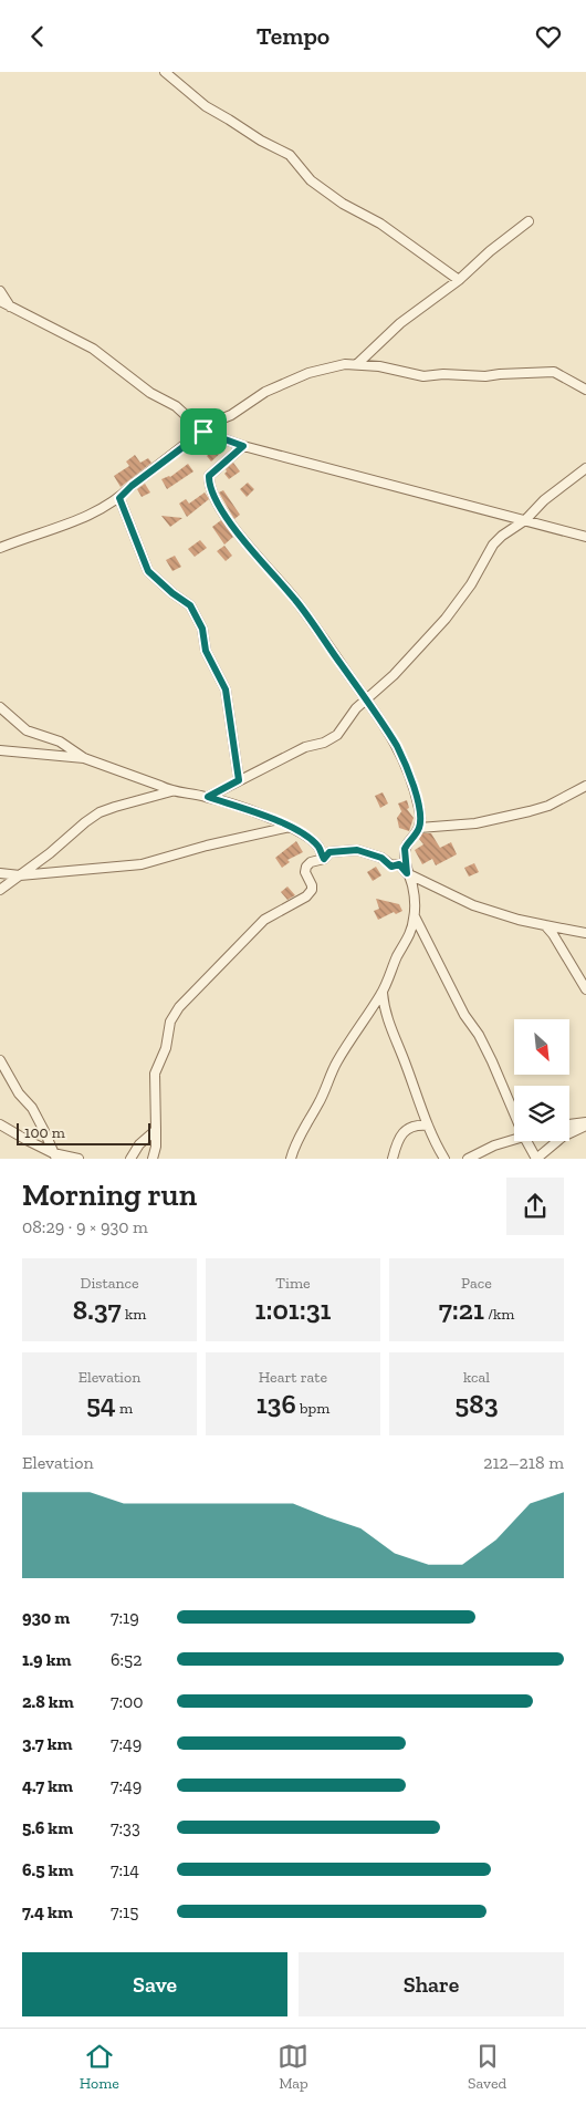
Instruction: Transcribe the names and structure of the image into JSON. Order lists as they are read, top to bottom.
{
  "scale_bar": "100 m",
  "north": "bottom right",
  "page": {
    "header": "Tempo",
    "scale": "100 m",
    "heading": ["Morning run", "08:29 · 9 × 930 m"],
    "stats": [
      ["Distance", "8.37 km"],
      ["Time", "1:01:31"],
      ["Pace", "7:21 /km"],
      ["Elevation", "54 m"],
      ["Heart rate", "136 bpm"],
      ["kcal", "583"]
    ],
    "chart": ["Elevation", "212–218 m"],
    "list": [
      {
        "name": "930 m",
        "note": "7:19"
      },
      {
        "name": "1.9 km",
        "note": "6:52"
      },
      {
        "name": "2.8 km",
        "note": "7:00"
      },
      {
        "name": "3.7 km",
        "note": "7:49"
      },
      {
        "name": "4.7 km",
        "note": "7:49"
      },
      {
        "name": "5.6 km",
        "note": "7:33"
      },
      {
        "name": "6.5 km",
        "note": "7:14"
      },
      {
        "name": "7.4 km",
        "note": "7:15"
      }
    ],
    "buttons": ["Save", "Share"],
    "tabs": ["Home", "Map", "Saved"]
  }
}
